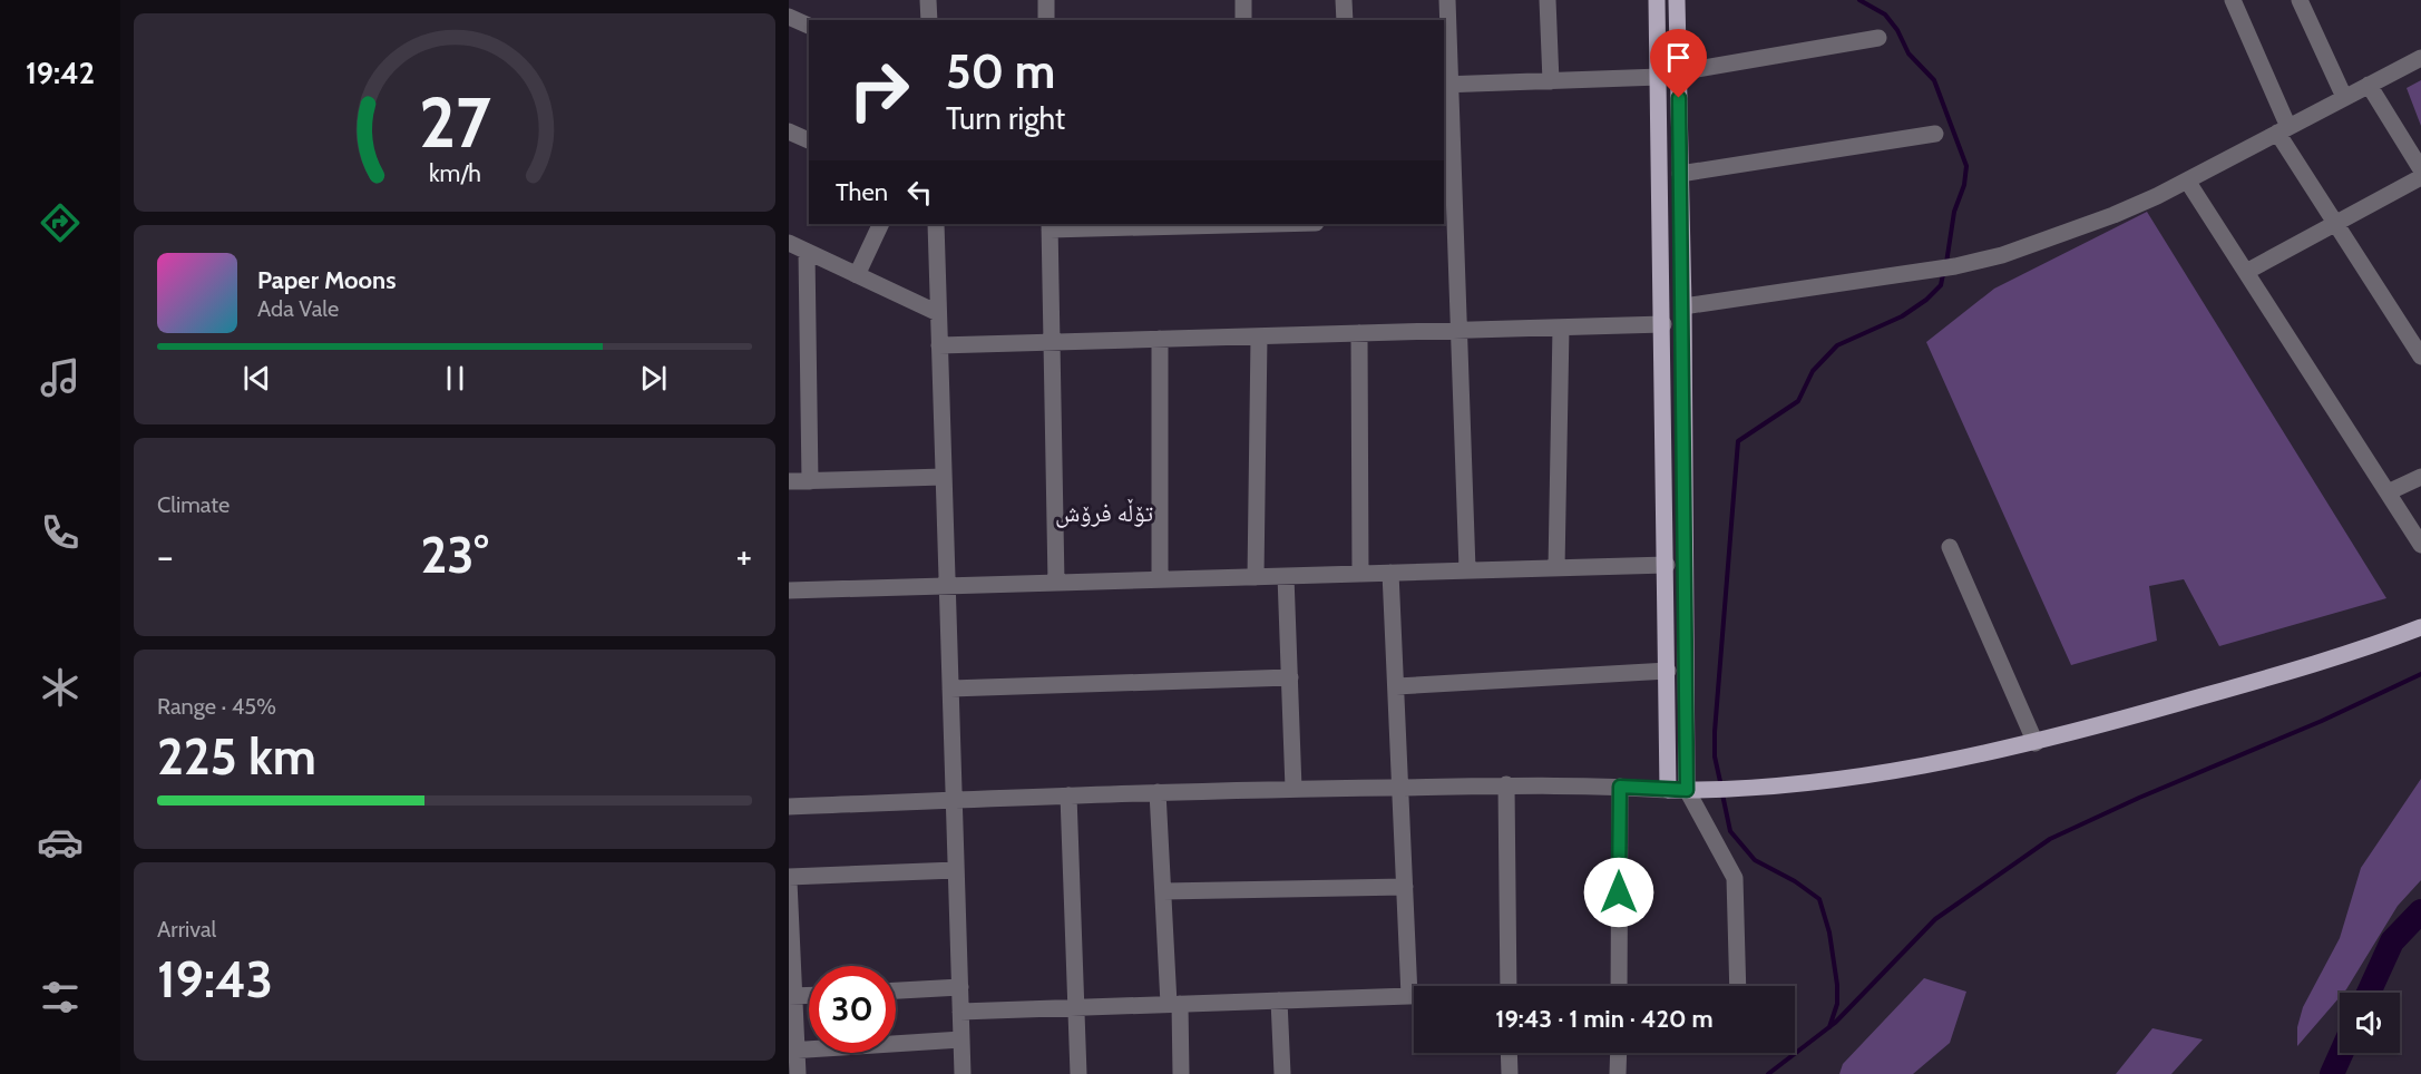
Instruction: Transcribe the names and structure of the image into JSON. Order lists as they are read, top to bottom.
{
  "districts": ["تۆڵە فرۆش"],
  "page": {
    "tabs": "19:42",
    "turn": ["50 m", "Turn right"],
    "then": "Then",
    "song": ["Paper Moons", "Ada Vale"],
    "tile": [
      "Climate",
      ["Range · 45%", "225 km"],
      ["Arrival", "19:43"]
    ],
    "heat": ["−", "23°", "+"],
    "limit": "30",
    "trip": "19:43 · 1 min · 420 m",
    "gauge": ["27", "km/h"]
  }
}
